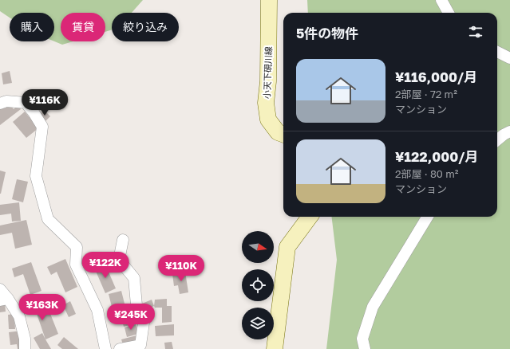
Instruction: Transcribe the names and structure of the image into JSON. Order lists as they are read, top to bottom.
{
  "streets": {
    "main road": ["小天下硯川線"]
  },
  "north": "right",
  "page": {
    "chip": ["購入", "賃貸", "絞り込み"],
    "heading": "5件の物件",
    "list": [
      {
        "name": "¥116,000/月",
        "note": "2部屋 · 72 m² · マンション"
      },
      {
        "name": "¥122,000/月",
        "note": "2部屋 · 80 m² · マンション"
      }
    ],
    "price": [
      "¥116K",
      "¥122K",
      "¥110K",
      "¥163K",
      "¥245K"
    ]
  }
}
